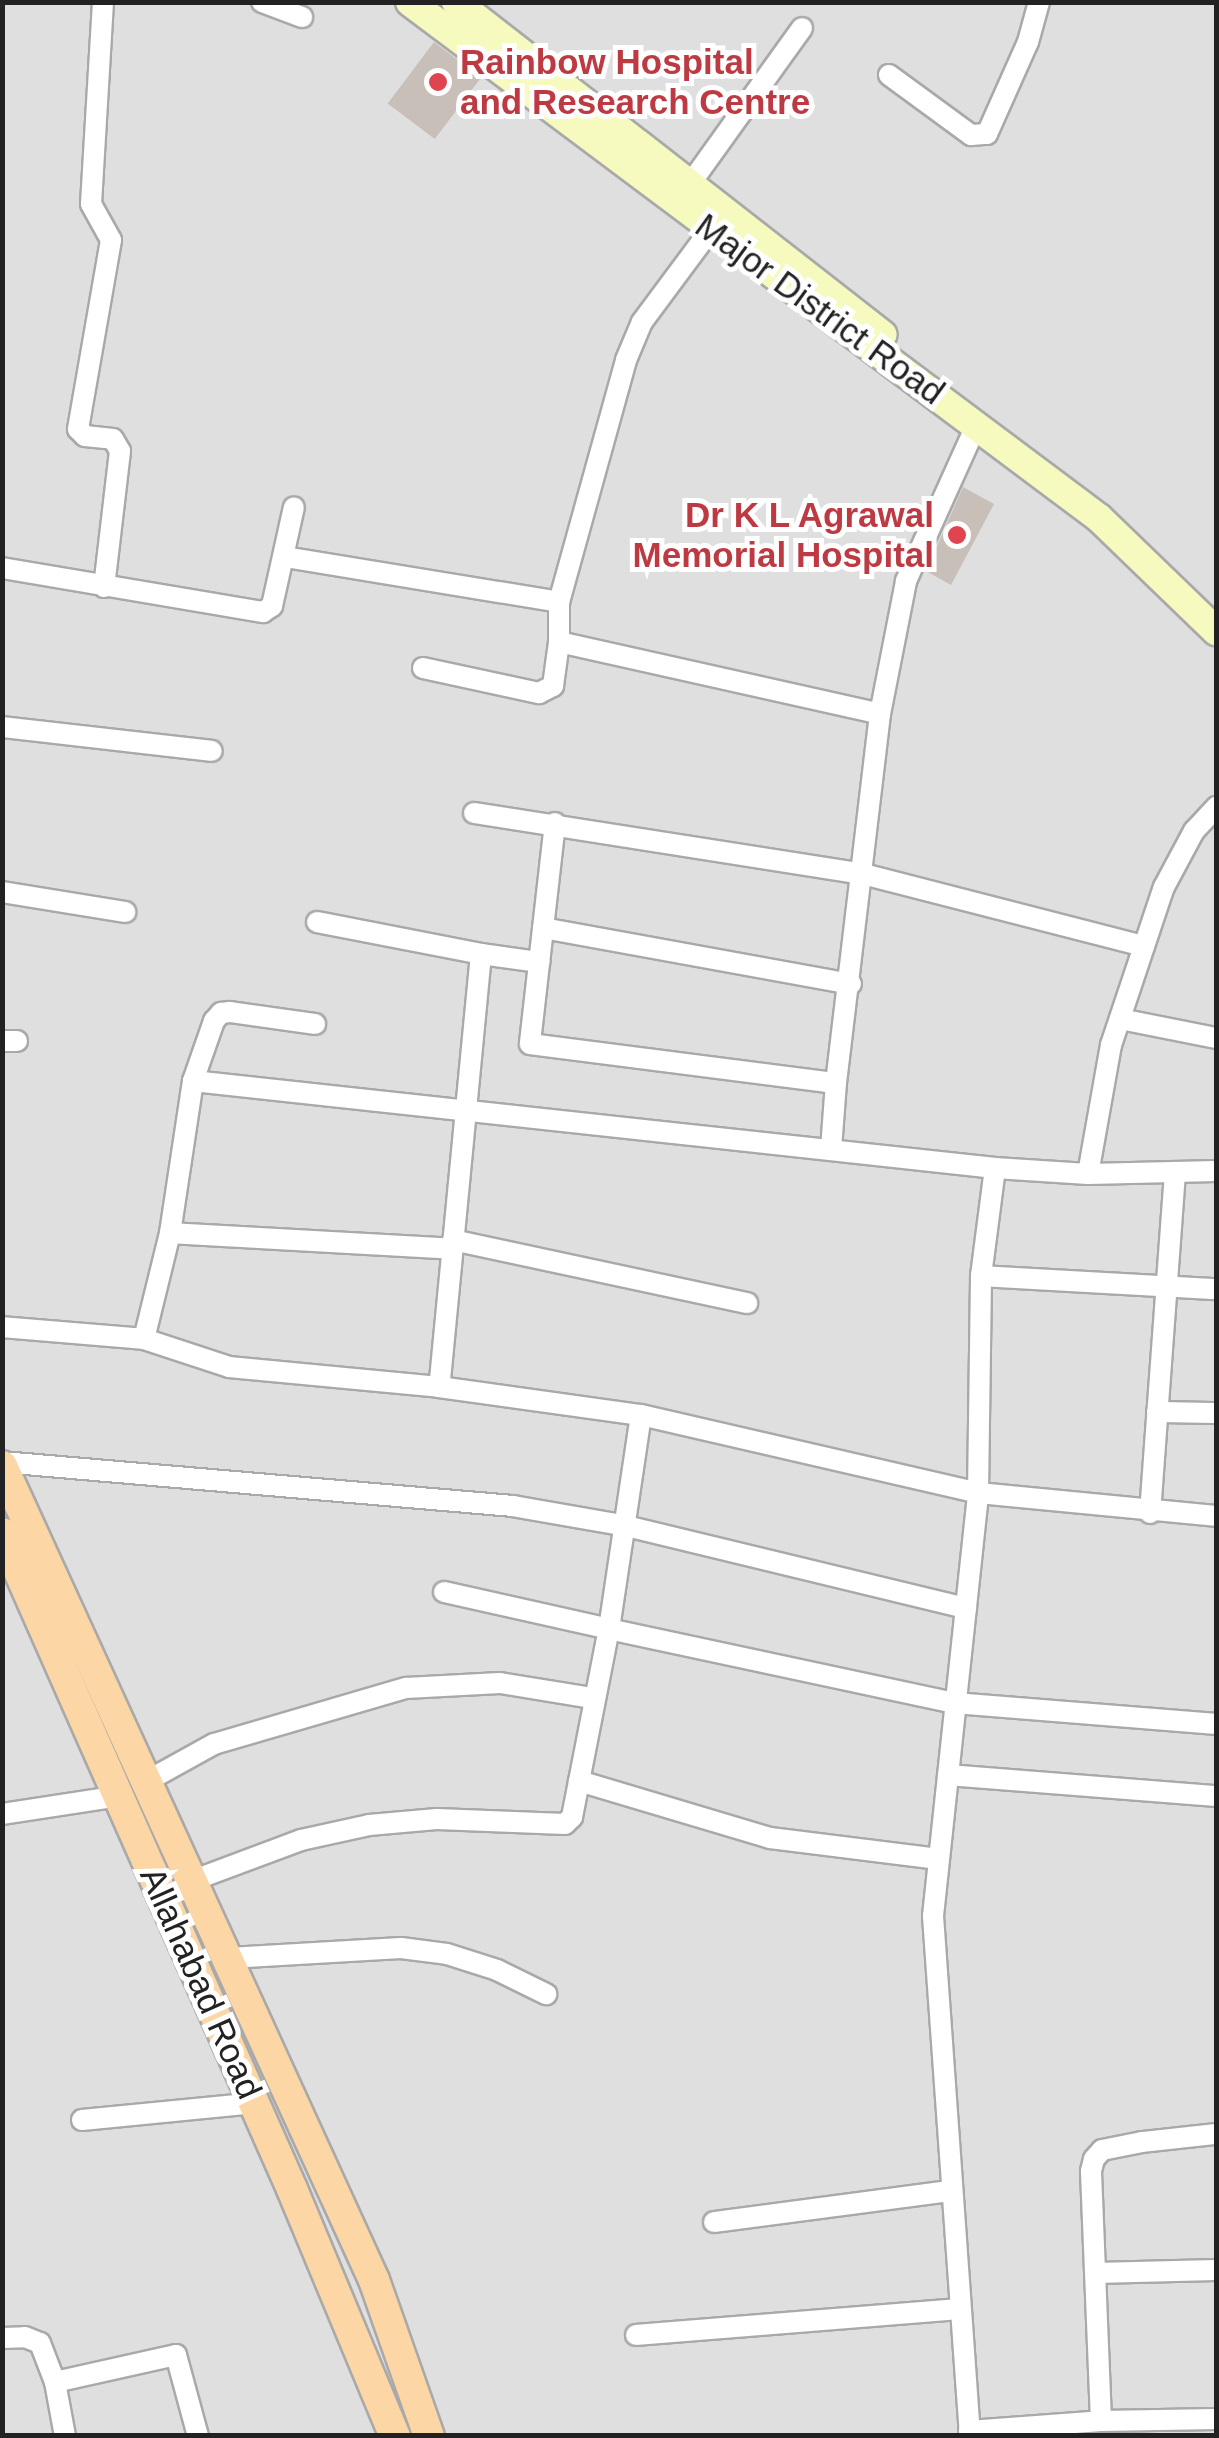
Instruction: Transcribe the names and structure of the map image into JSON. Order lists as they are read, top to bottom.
{
  "streets": {
    "main road": ["Allahabad Road"],
    "street": ["Major District Road"]
  },
  "places": ["Rainbow Hospital and Research Centre", "Dr K L Agrawal Memorial Hospital"]
}
